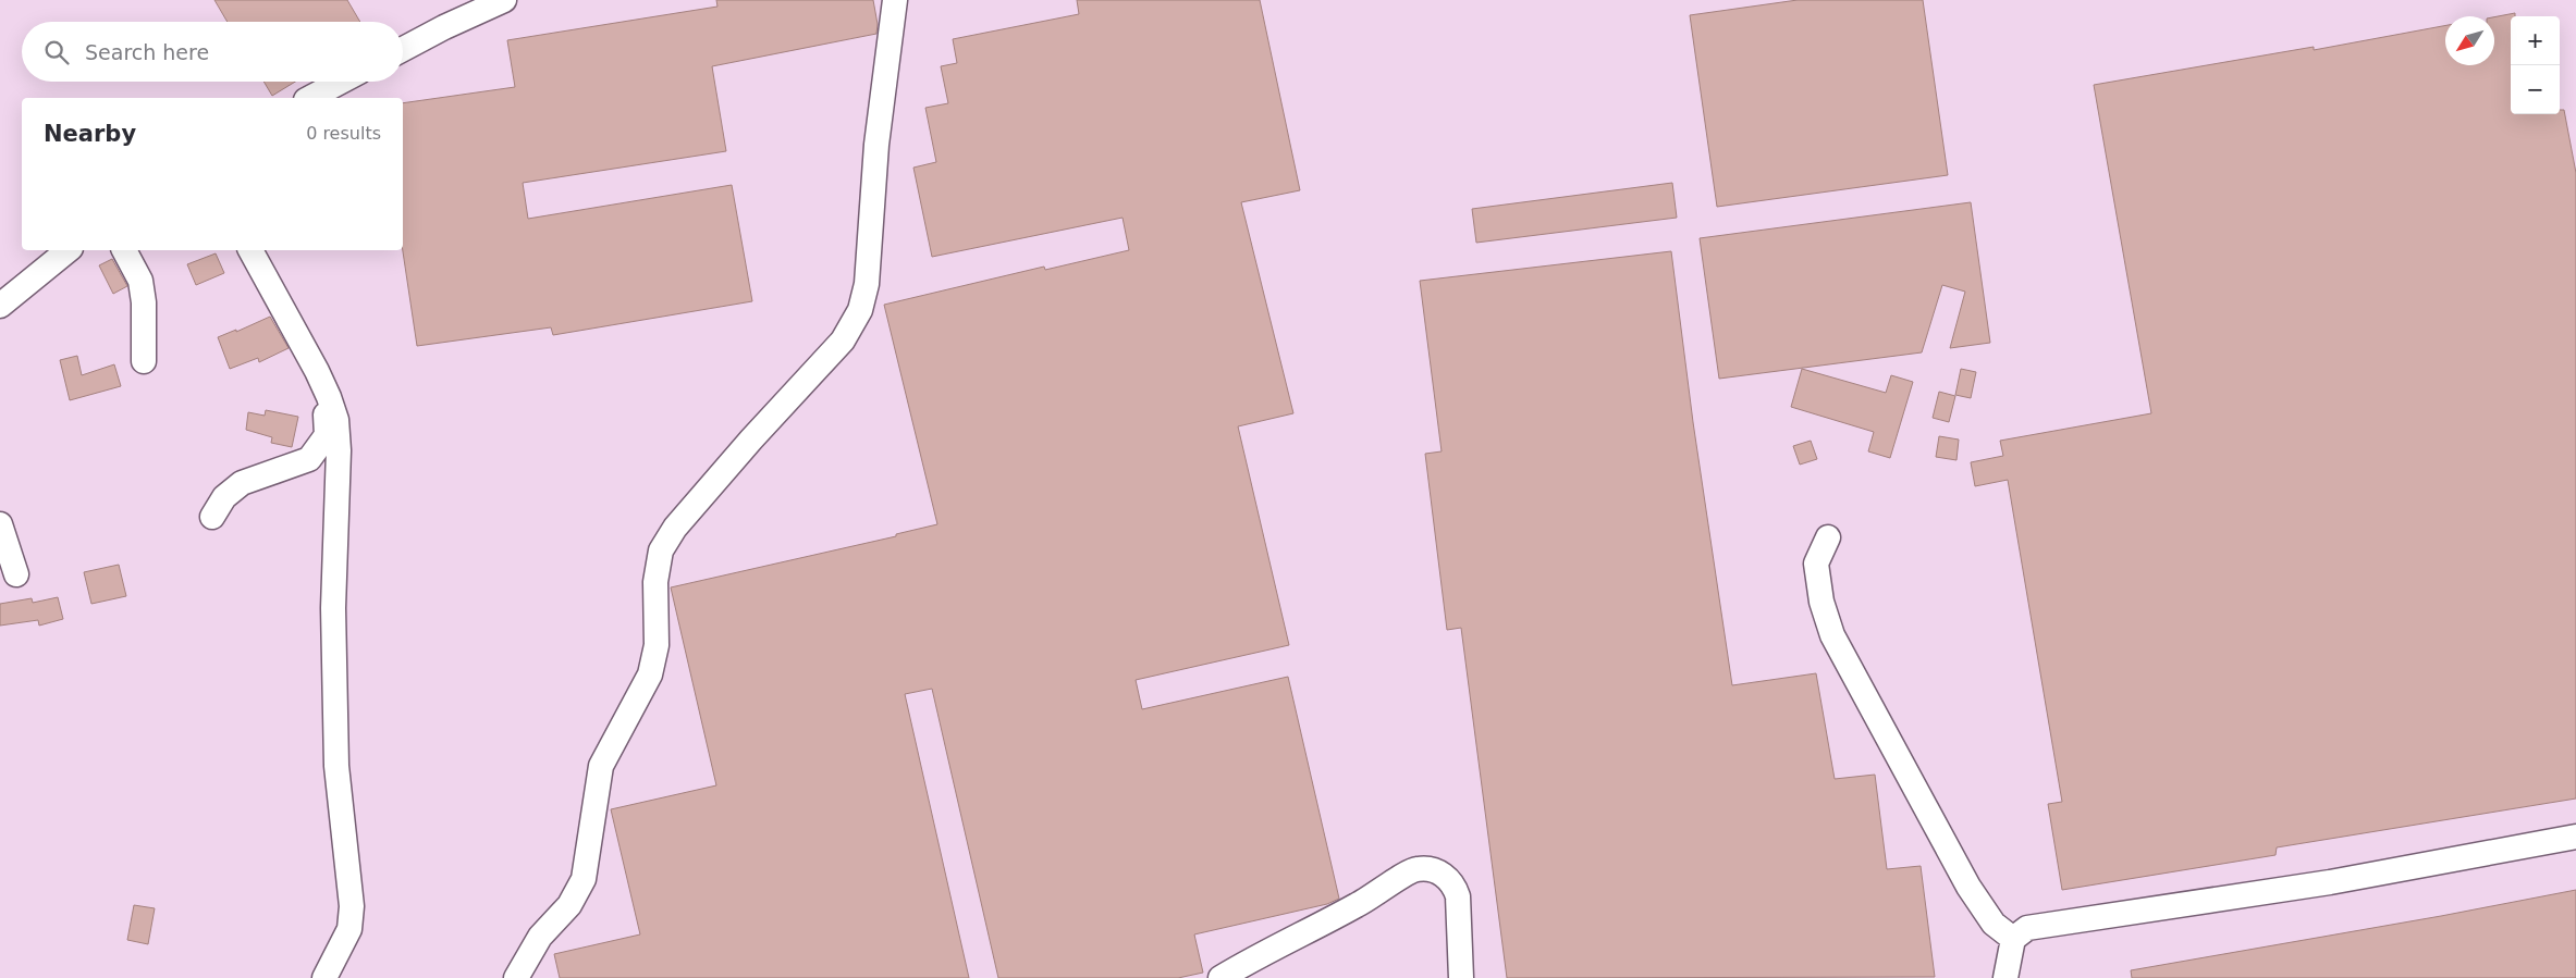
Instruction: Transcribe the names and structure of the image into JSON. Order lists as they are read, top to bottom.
{
  "north": "bottom left",
  "page": {
    "map_buttons": ["+", "−"],
    "search": "Search here",
    "heading": ["Nearby", "0 results"]
  }
}
